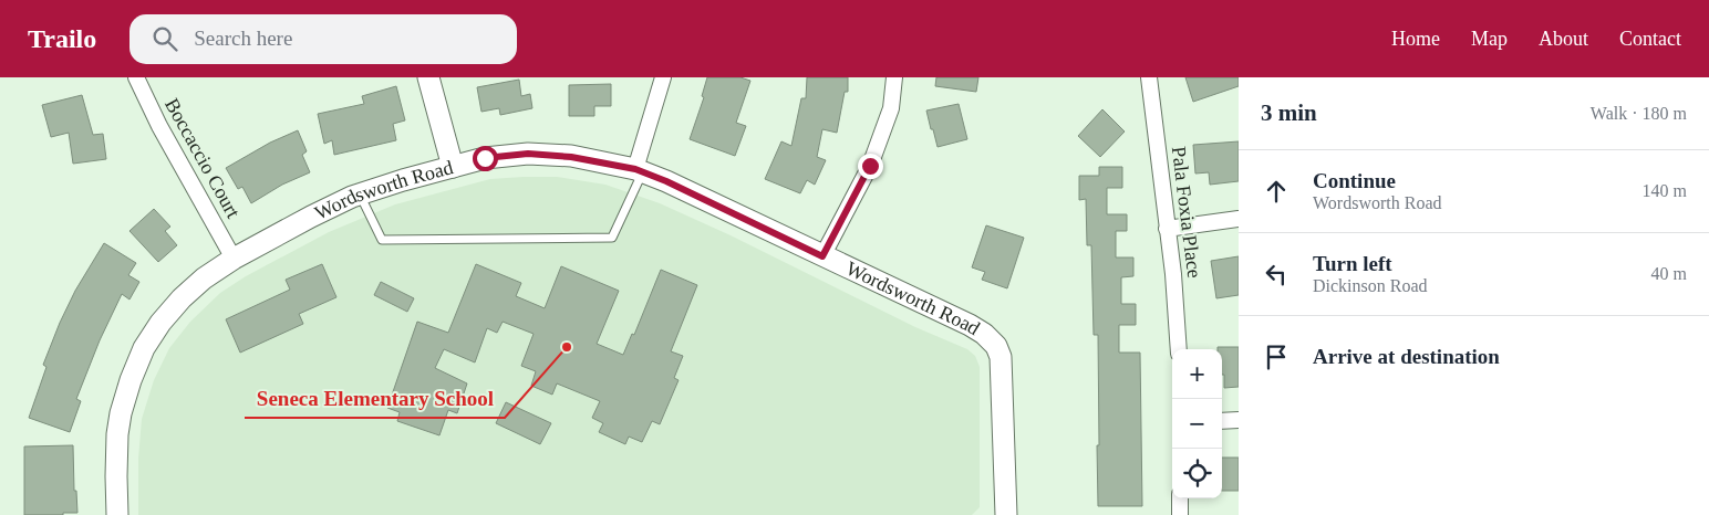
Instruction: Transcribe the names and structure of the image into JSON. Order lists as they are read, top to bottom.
{
  "streets": {
    "street": ["Boccaccio Court", "Wordsworth Road", "Pala Foxia Place"]
  },
  "crossings": [
    ["Boccaccio Court", "Wordsworth Road"]
  ],
  "places": ["Seneca Elementary School"],
  "page": {
    "header": "Trailo",
    "search": "Search here",
    "nav": [
      "Home",
      "Map",
      "About",
      "Contact"
    ],
    "heading": ["3 min", "Walk · 180 m"],
    "list": [
      ["Continue", "Wordsworth Road", "140 m"],
      ["Turn left", "Dickinson Road", "40 m"],
      "Arrive at destination"
    ],
    "map_buttons": ["+", "−"]
  }
}
